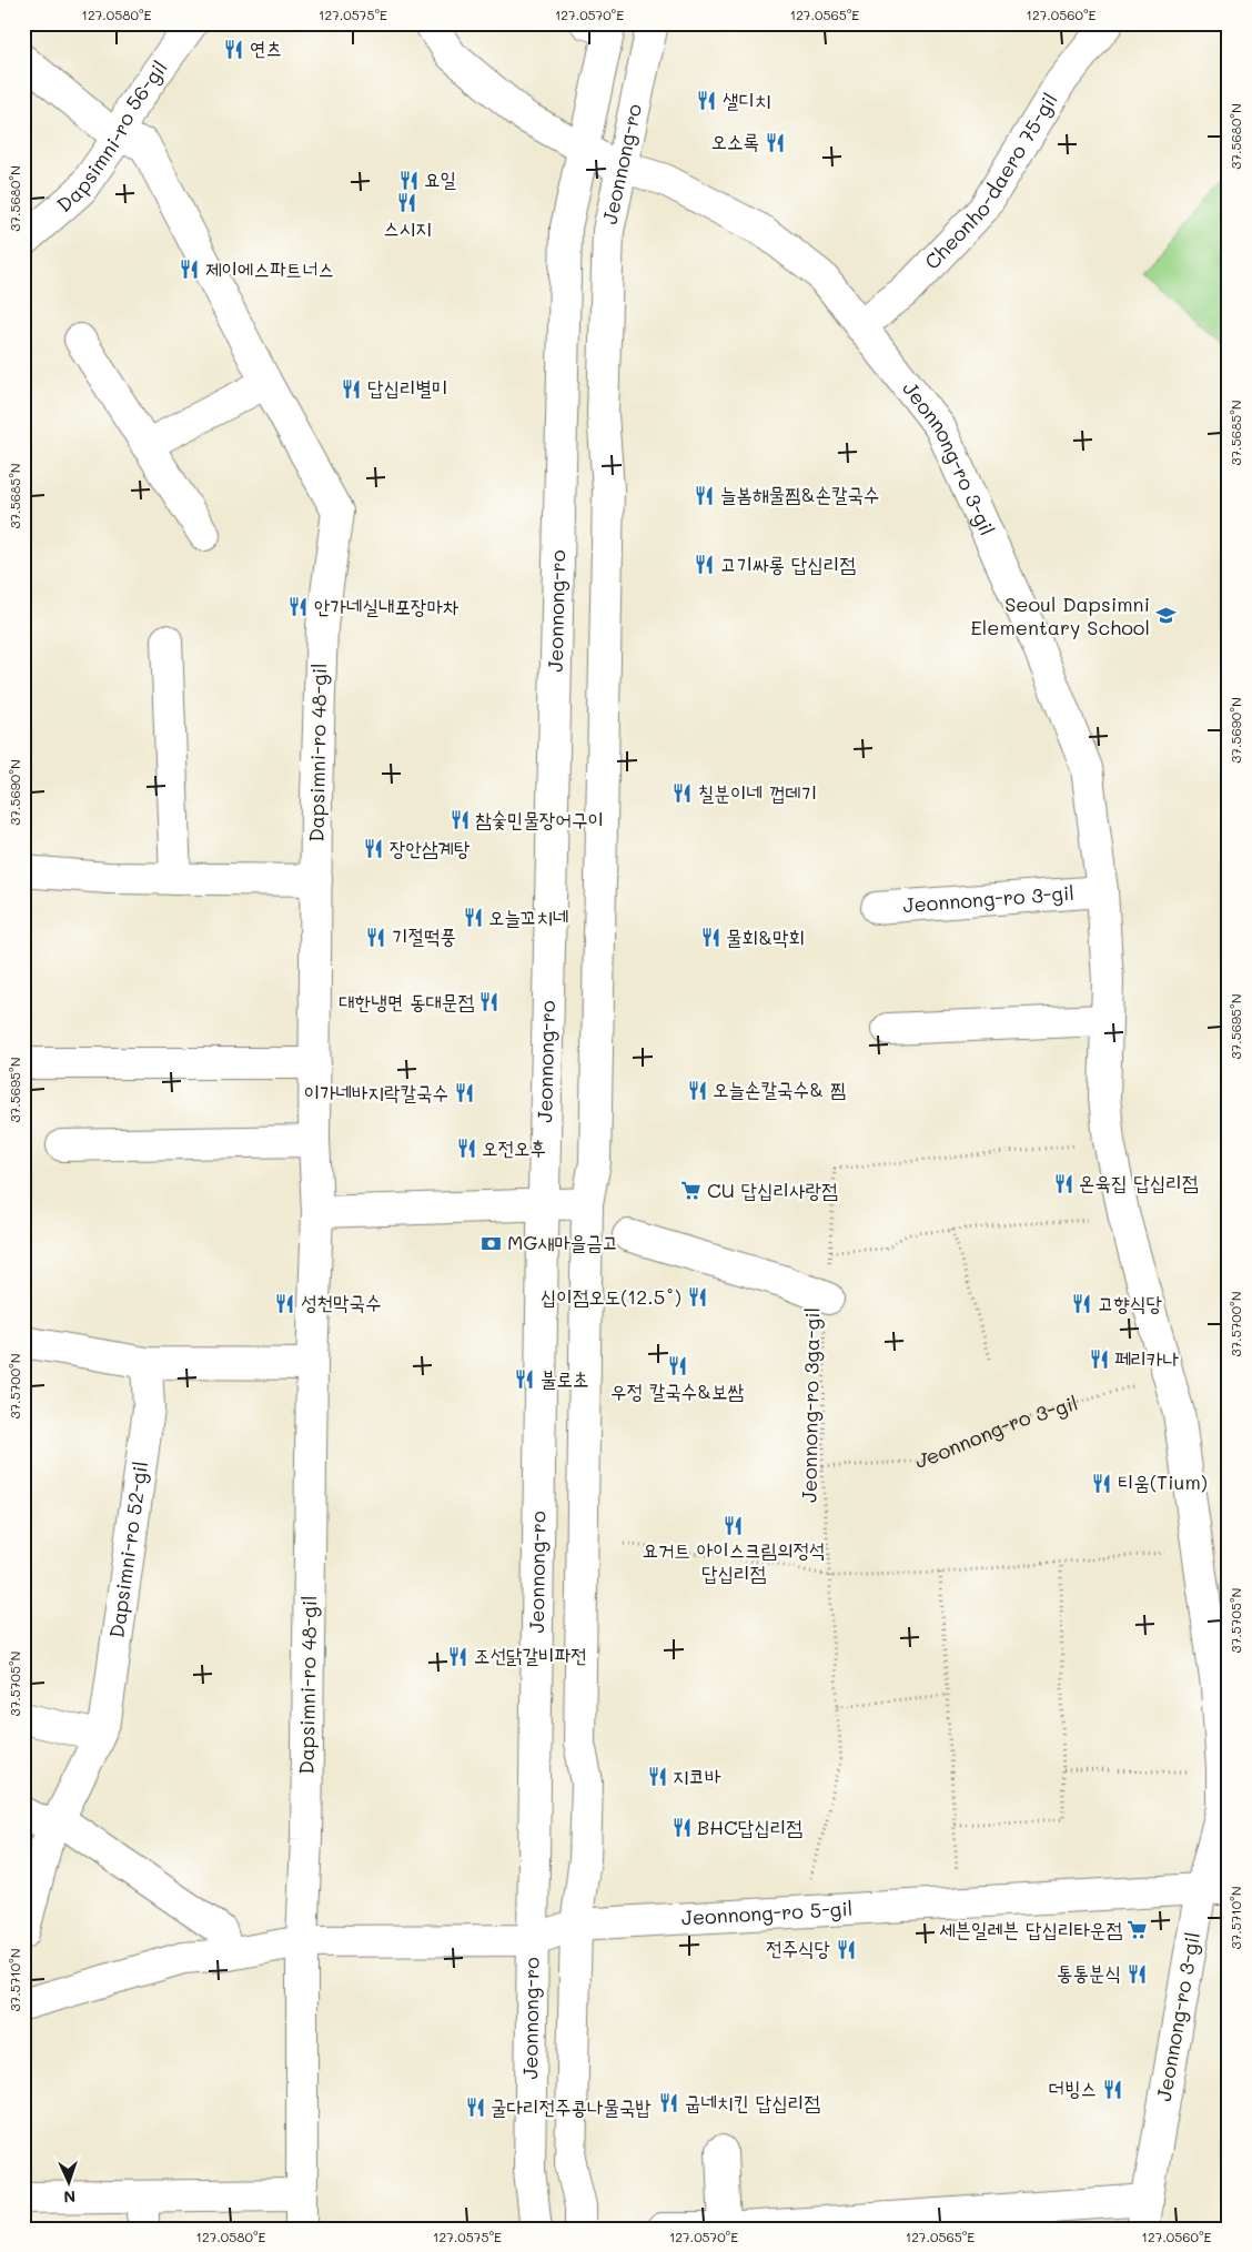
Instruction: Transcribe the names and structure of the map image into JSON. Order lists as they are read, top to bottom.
{
  "streets": {
    "street": [
      "Dapsimni-ro 56-gil",
      "Jeonnong-ro",
      "Cheonho-daero 75-gil",
      "Jeonnong-ro 3-gil",
      "Dapsimni-ro 48-gil",
      "Dapsimni-ro 52-gil",
      "Jeonnong-ro 5-gil"
    ],
    "path": ["Jeonnong-ro 3ga-gil"]
  },
  "crossings": [
    ["Dapsimni-ro 56-gil", "Dapsimni-ro 48-gil"],
    ["Jeonnong-ro", "Jeonnong-ro 3-gil"],
    ["Jeonnong-ro", "Dapsimni-ro 48-gil"],
    ["Jeonnong-ro", "Jeonnong-ro 5-gil"],
    ["Cheonho-daero 75-gil", "Jeonnong-ro 3-gil"],
    ["Jeonnong-ro 3-gil", "Jeonnong-ro 3ga-gil"],
    ["Jeonnong-ro 3-gil", "Jeonnong-ro 5-gil"],
    ["Jeonnong-ro 3ga-gil", "Jeonnong-ro 5-gil"]
  ],
  "places": {
    "restaurant": [
      "연츠",
      "샐디치",
      "오소록",
      "요일",
      "스시지",
      "제이에스파트너스",
      "답십리별미",
      "늘봄해물찜&손칼국수",
      "고기싸롱 답십리점",
      "안가네실내포장마차",
      "칠분이네 껍데기",
      "참숯민물장어구이",
      "장안삼계탕",
      "오늘꼬치네",
      "기절떡풍",
      "물회&막회",
      "대한냉면 동대문점",
      "오늘손칼국수& 찜",
      "이가네바지락칼국수",
      "오전오후",
      "온육집 답십리점",
      "십이점오도(12.5˚)",
      "성천막국수",
      "고향식당",
      "페리카나",
      "우정 칼국수&보쌈",
      "불로초",
      "티움(Tium)",
      "요거트 아이스크림의정석 답십리점",
      "조선닭갈비파전",
      "지코바",
      "BHC답십리점",
      "전주식당",
      "통통분식",
      "더빙스",
      "굽네치킨 답십리점",
      "굴다리전주콩나물국밥"
    ],
    "school or university": ["Seoul Dapsimni Elementary School"],
    "supermarket": ["CU 답십리사랑점", "세븐일레븐 답십리타운점"],
    "bank": ["MG새마을금고"]
  },
  "north": "bottom",
  "coordinates": [
    "127.0580°E",
    "127.0575°E",
    "127.0570°E",
    "127.0565°E",
    "127.0560°E",
    "37.5680°N",
    "37.5685°N",
    "37.5690°N",
    "37.5695°N",
    "37.5700°N",
    "37.5705°N",
    "37.5710°N"
  ]
}
